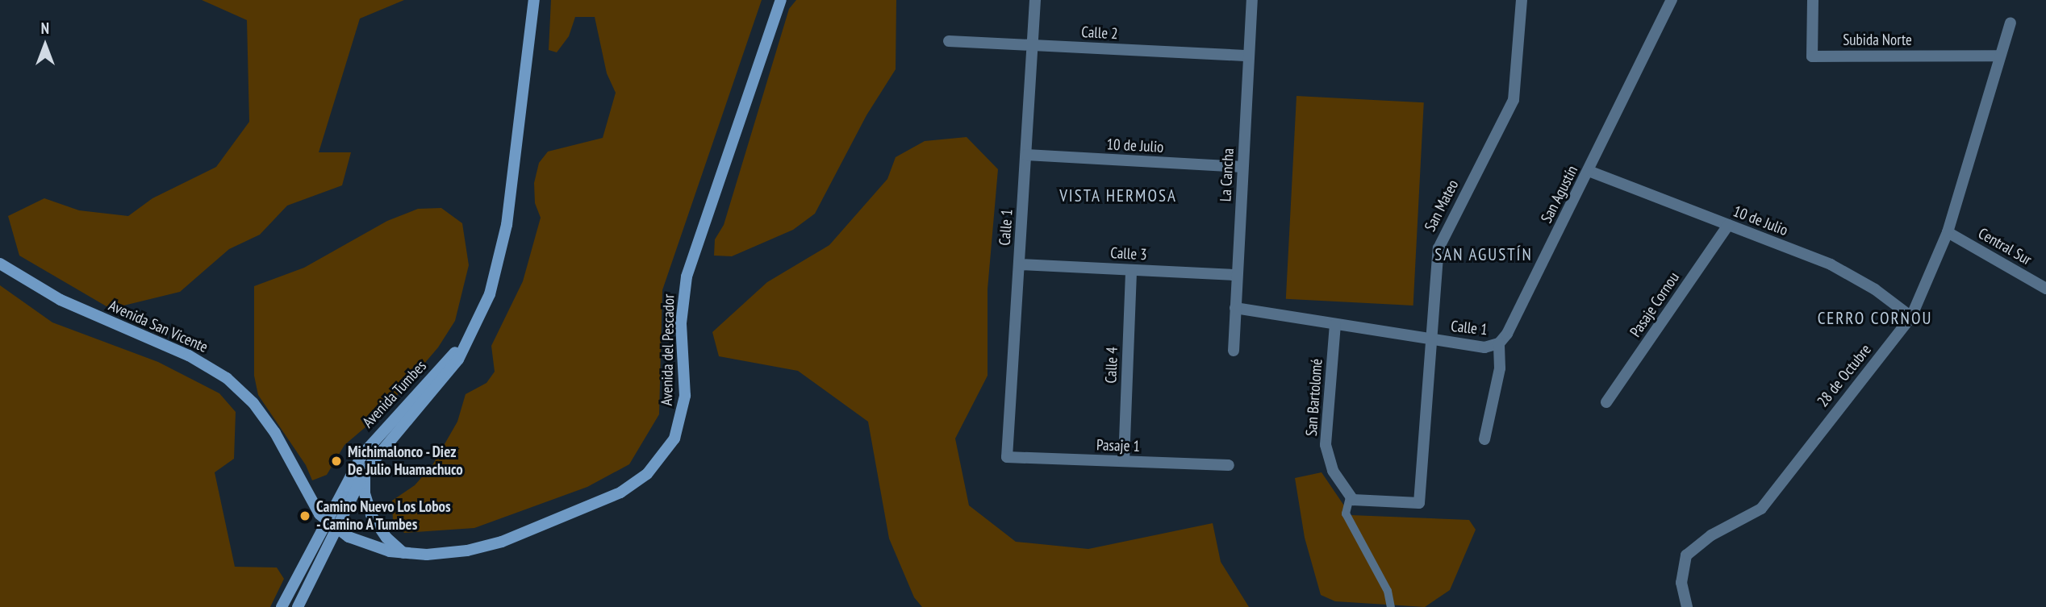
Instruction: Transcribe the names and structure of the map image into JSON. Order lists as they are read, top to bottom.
{
  "streets": {
    "street": [
      "Calle 2",
      "Subida Norte",
      "10 de Julio",
      "La Cancha",
      "San Agustín",
      "San Mateo",
      "Calle 1",
      "Central Sur",
      "Calle 3",
      "Pasaje Cornou",
      "Avenida San Vicente",
      "Avenida del Pescador",
      "Calle 4",
      "28 de Octubre",
      "Avenida Tumbes",
      "San Bartolomé",
      "Pasaje 1"
    ]
  },
  "crossings": [
    ["Calle 2", "La Cancha"],
    ["Calle 2", "Calle 1"],
    ["Subida Norte", "28 de Octubre"],
    ["10 de Julio", "La Cancha"],
    ["10 de Julio", "San Agustín"],
    ["10 de Julio", "Calle 1"],
    ["10 de Julio", "Pasaje Cornou"],
    ["10 de Julio", "28 de Octubre"],
    ["La Cancha", "Calle 1"],
    ["La Cancha", "Calle 3"],
    ["San Agustín", "Calle 1"],
    ["San Mateo", "Calle 1"],
    ["San Mateo", "San Bartolomé"],
    ["Calle 1", "Calle 3"],
    ["Calle 1", "San Bartolomé"],
    ["Calle 1", "Pasaje 1"],
    ["Central Sur", "28 de Octubre"],
    ["Calle 3", "Calle 4"],
    ["Avenida San Vicente", "Avenida del Pescador"],
    ["Avenida San Vicente", "Avenida Tumbes"],
    ["Avenida del Pescador", "Avenida Tumbes"],
    ["Calle 4", "Pasaje 1"]
  ],
  "districts": ["VISTA HERMOSA", "SAN AGUSTÍN", "CERRO CORNOU"],
  "places": ["Michimalonco - Diez De Julio Huamachuco", "Camino Nuevo Los Lobos - Camino A Tumbes"],
  "north": "top"
}
